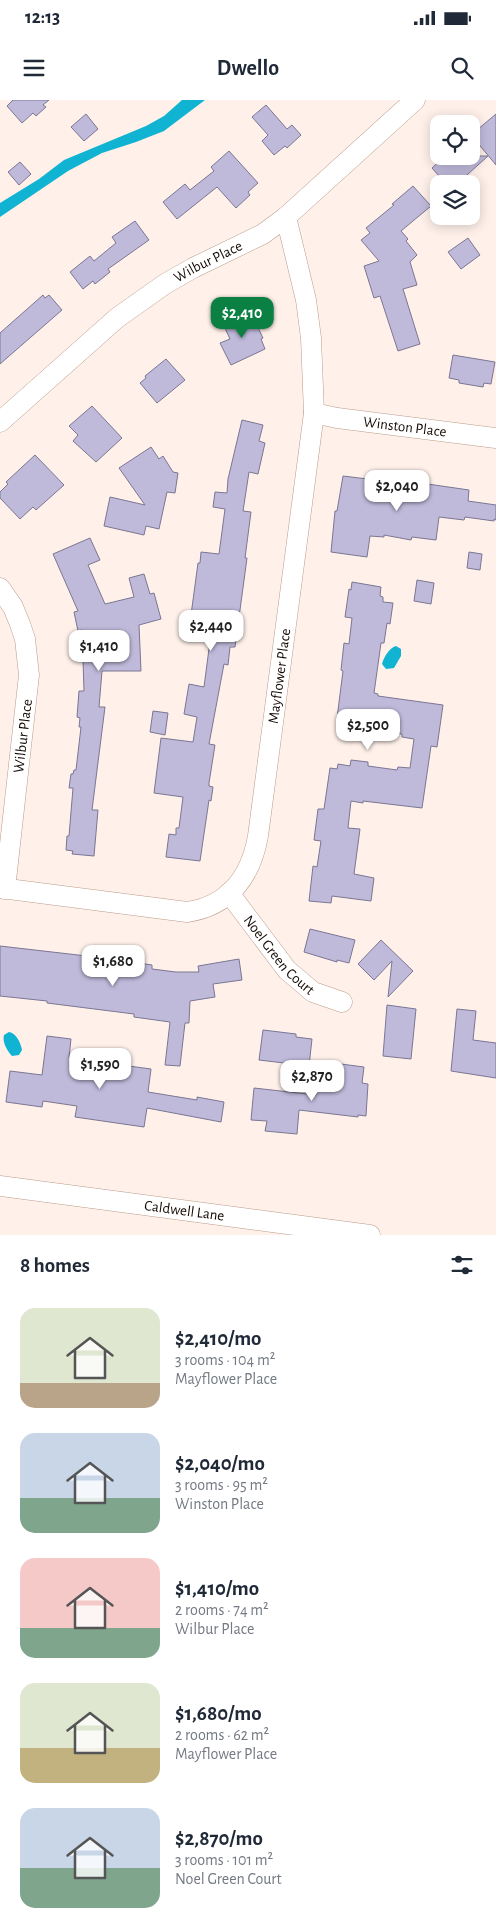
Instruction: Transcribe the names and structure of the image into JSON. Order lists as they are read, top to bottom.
{
  "streets": {
    "street": [
      "Wilbur Place",
      "Winston Place",
      "Mayflower Place",
      "Noel Green Court",
      "Caldwell Lane"
    ]
  },
  "crossings": [
    ["Wilbur Place", "Mayflower Place"],
    ["Winston Place", "Mayflower Place"],
    ["Mayflower Place", "Noel Green Court"]
  ],
  "page": {
    "status": "12:13",
    "header": "Dwello",
    "price": [
      "$2,410",
      "$2,040",
      "$2,440",
      "$1,410",
      "$2,500",
      "$1,680",
      "$1,590",
      "$2,870"
    ],
    "heading": "8 homes",
    "list": [
      {
        "name": "$2,410/mo",
        "note": "3 rooms · 104 m² · Mayflower Place"
      },
      {
        "name": "$2,040/mo",
        "note": "3 rooms · 95 m² · Winston Place"
      },
      {
        "name": "$1,410/mo",
        "note": "2 rooms · 74 m² · Wilbur Place"
      },
      {
        "name": "$1,680/mo",
        "note": "2 rooms · 62 m² · Mayflower Place"
      },
      {
        "name": "$2,870/mo",
        "note": "3 rooms · 101 m² · Noel Green Court"
      }
    ]
  }
}
